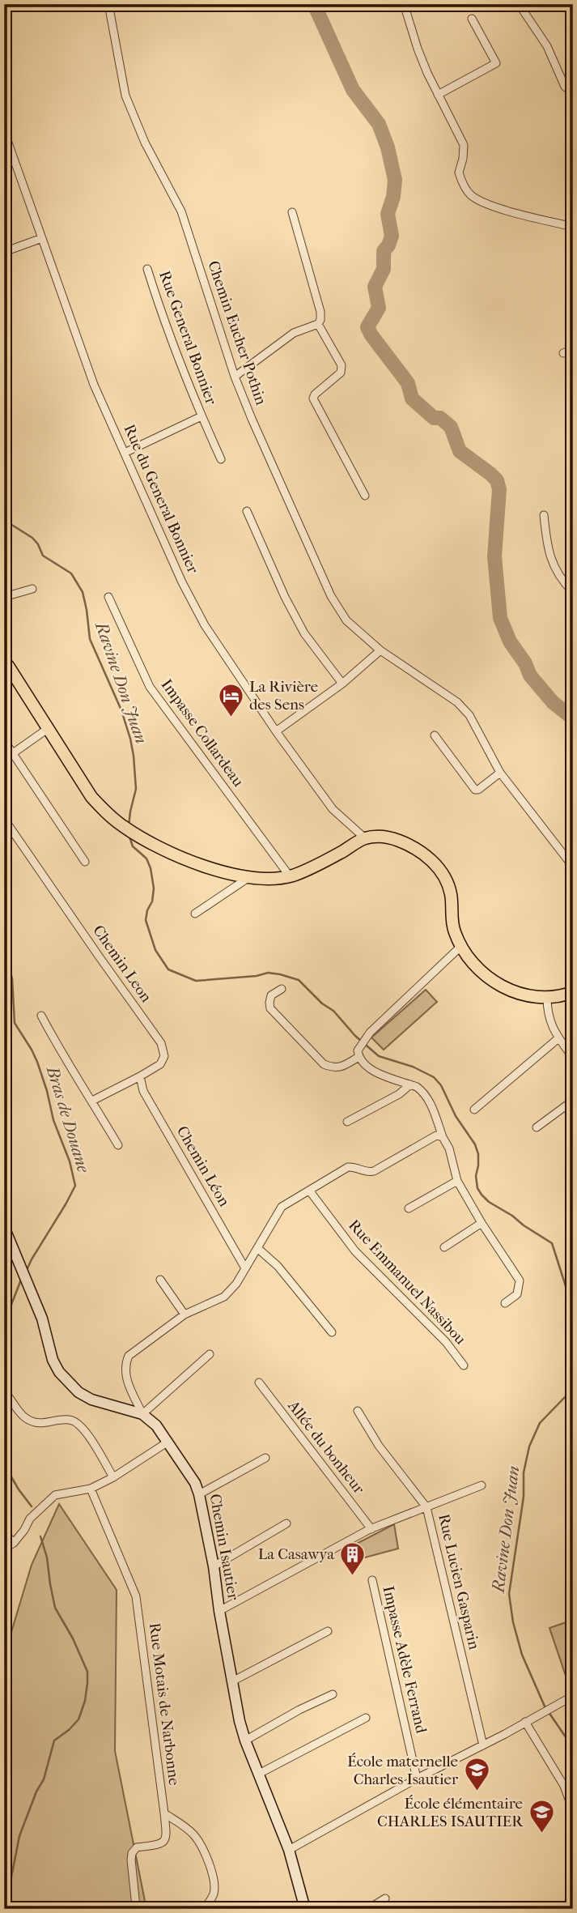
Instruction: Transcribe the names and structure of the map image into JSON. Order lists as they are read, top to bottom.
{
  "streets": {
    "main road": ["Chemin Isautier"],
    "street": [
      "Chemin Eucher Pothin",
      "Rue General Bonnier",
      "Rue du General Bonnier",
      "Impasse Collardeau",
      "Chemin Leon",
      "Chemin Léon",
      "Rue Emmanuel Nassibou",
      "Allée du bonheur",
      "Rue Lucien Gasparin",
      "Impasse Adèle Ferrand",
      "Rue Motais de Narbonne"
    ]
  },
  "crossings": [
    ["Rue General Bonnier", "Rue du General Bonnier"],
    ["Chemin Leon", "Chemin Léon"]
  ],
  "water": ["Ravine Don Juan", "Bras de Douane"],
  "places": {
    "hotel": ["La Rivière des Sens"],
    "building": ["La Casawya"],
    "school or university": ["École maternelle Charles Isautier", "École élémentaire CHARLES ISAUTIER"]
  }
}
